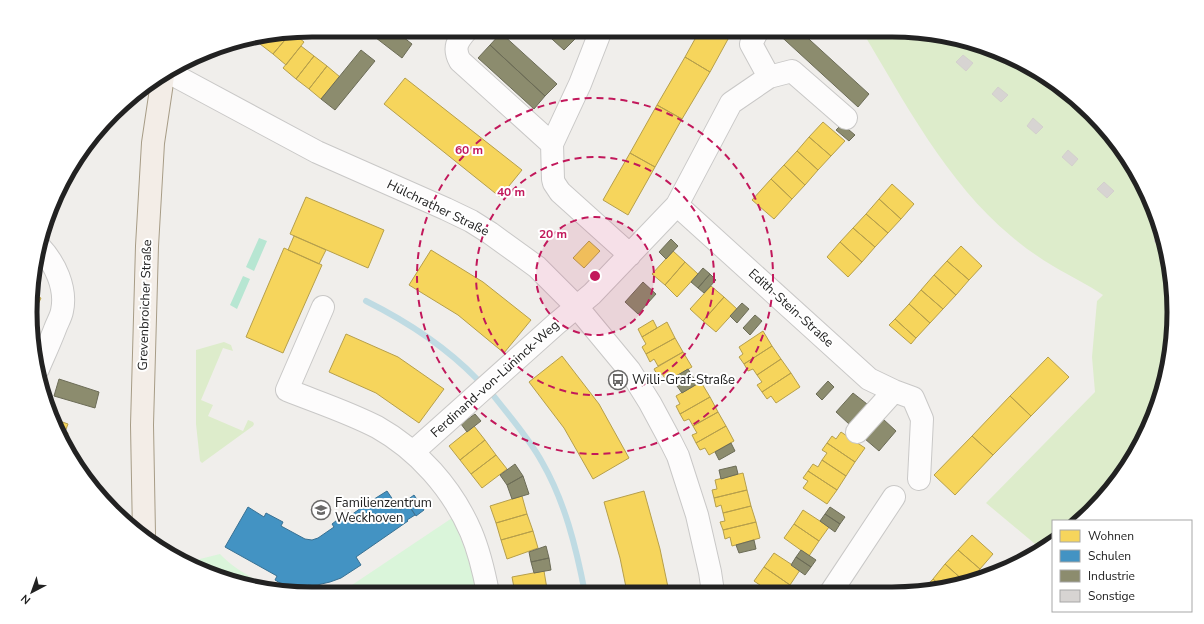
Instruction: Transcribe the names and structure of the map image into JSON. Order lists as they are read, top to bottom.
{
  "streets": {
    "main road": ["Grevenbroicher Straße"],
    "street": ["Hülchrather Straße", "Edith-Stein-Straße", "Ferdinand-von-Lüninck-Weg"]
  },
  "crossings": [
    ["Hülchrather Straße", "Ferdinand-von-Lüninck-Weg"]
  ],
  "places": {
    "bus stop": ["Willi-Graf-Straße"],
    "school or university": ["Familienzentrum Weckhoven"]
  },
  "legend": [
    "Wohnen",
    "Schulen",
    "Industrie",
    "Sonstige"
  ],
  "north": "bottom left",
  "rings": ["60 m", "40 m", "20 m"]
}
